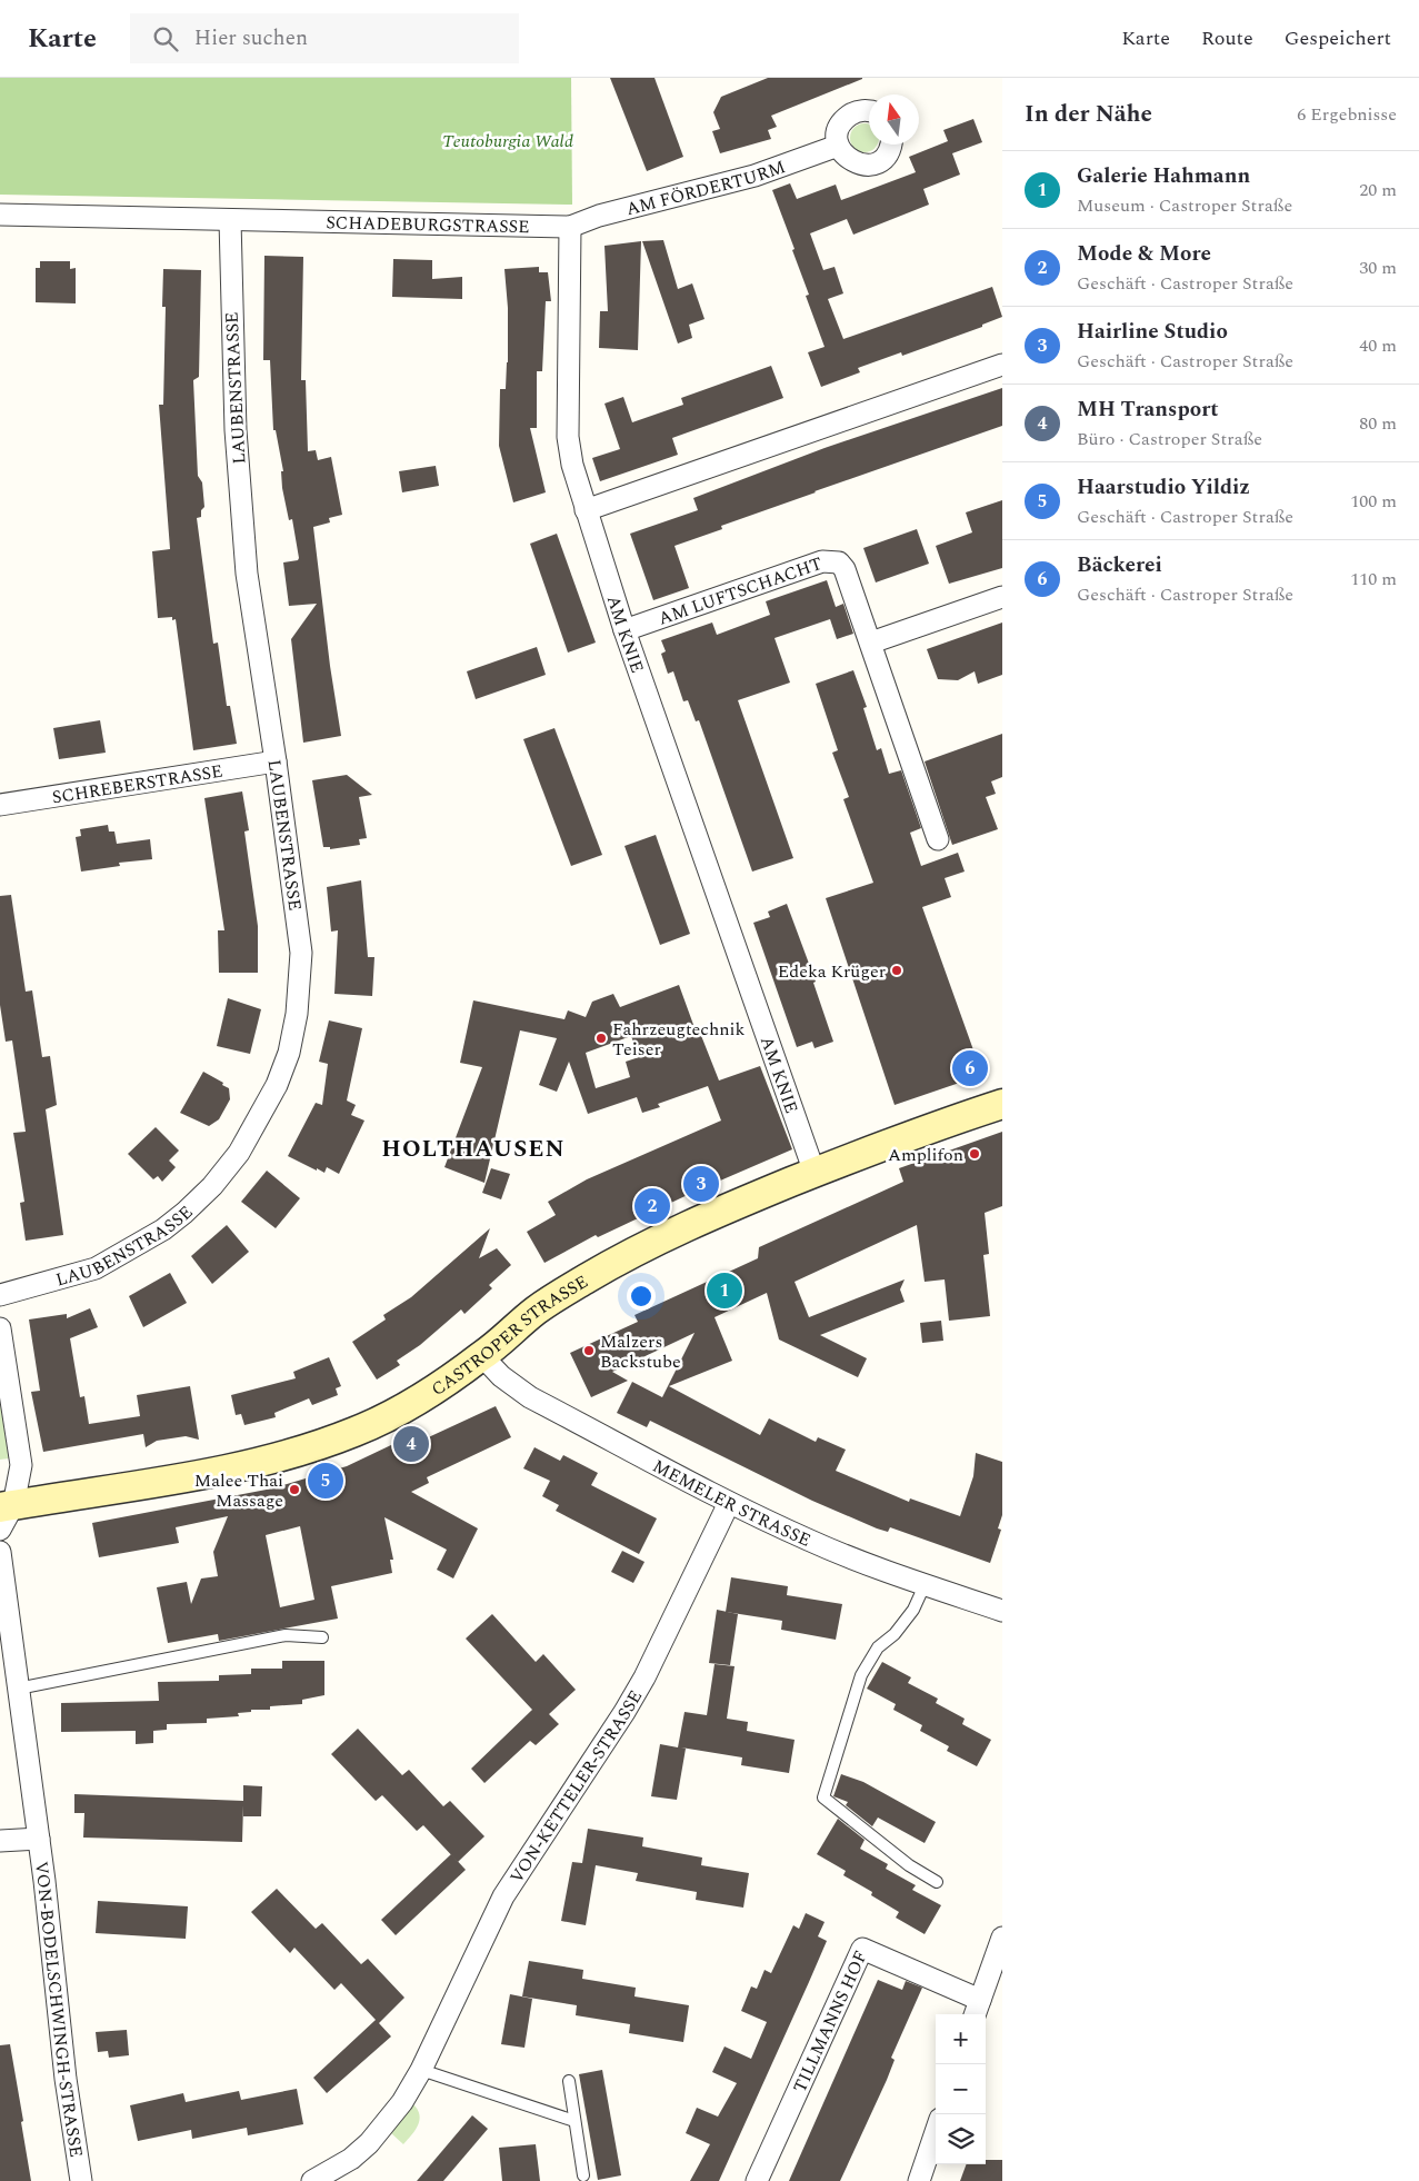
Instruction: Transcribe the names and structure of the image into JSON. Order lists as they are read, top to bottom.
{
  "streets": {
    "main road": ["CASTROPER STRASSE"],
    "street": [
      "AM FÖRDERTURM",
      "SCHADEBURGSTRASSE",
      "LAUBENSTRASSE",
      "AM LUFTSCHACHT",
      "AM KNIE",
      "SCHREBERSTRASSE",
      "MEMELER STRASSE",
      "VON-KETTELER-STRASSE",
      "VON-BODELSCHWINGH-STRASSE",
      "TILLMANNS HOF"
    ]
  },
  "crossings": [
    ["AM FÖRDERTURM", "SCHADEBURGSTRASSE"],
    ["SCHADEBURGSTRASSE", "LAUBENSTRASSE"],
    ["LAUBENSTRASSE", "SCHREBERSTRASSE"],
    ["AM LUFTSCHACHT", "AM KNIE"],
    ["AM KNIE", "CASTROPER STRASSE"],
    ["CASTROPER STRASSE", "MEMELER STRASSE"],
    ["MEMELER STRASSE", "VON-KETTELER-STRASSE"]
  ],
  "districts": ["HOLTHAUSEN"],
  "parks": ["Teutoburgia Wald"],
  "places": [
    "Edeka Krüger",
    "Fahrzeugtechnik Teiser",
    "Amplifon",
    "Malzers Backstube",
    "Malee Thai Massage"
  ],
  "north": "top",
  "page": {
    "header": "Karte",
    "search": "Hier suchen",
    "nav": ["Karte", "Route", "Gespeichert"],
    "heading": ["In der Nähe", "6 Ergebnisse"],
    "list": [
      {
        "mark": "1",
        "name": "Galerie Hahmann",
        "note": "Museum · Castroper Straße",
        "value": "20 m"
      },
      {
        "mark": "2",
        "name": "Mode & More",
        "note": "Geschäft · Castroper Straße",
        "value": "30 m"
      },
      {
        "mark": "3",
        "name": "Hairline Studio",
        "note": "Geschäft · Castroper Straße",
        "value": "40 m"
      },
      {
        "mark": "4",
        "name": "MH Transport",
        "note": "Büro · Castroper Straße",
        "value": "80 m"
      },
      {
        "mark": "5",
        "name": "Haarstudio Yildiz",
        "note": "Geschäft · Castroper Straße",
        "value": "100 m"
      },
      {
        "mark": "6",
        "name": "Bäckerei",
        "note": "Geschäft · Castroper Straße",
        "value": "110 m"
      }
    ],
    "pins": [
      "6",
      "3",
      "2",
      "1",
      "4",
      "5"
    ],
    "map_buttons": ["+", "−"]
  }
}
